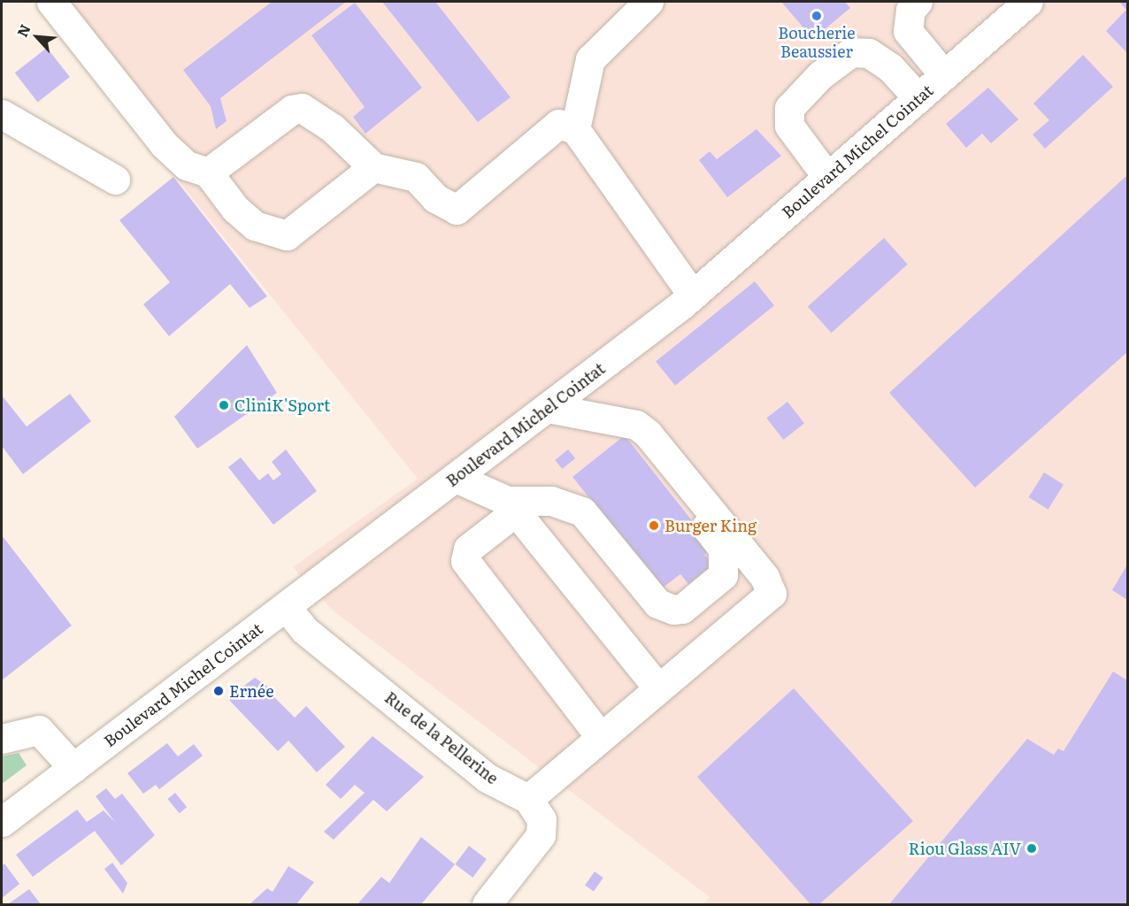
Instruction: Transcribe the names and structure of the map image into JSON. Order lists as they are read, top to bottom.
{
  "streets": {
    "main road": ["Boulevard Michel Cointat", "Rue de la Pellerine"]
  },
  "crossings": [
    ["Boulevard Michel Cointat", "Rue de la Pellerine"]
  ],
  "places": [
    "Boucherie Beaussier",
    "CliniK'Sport",
    "Burger King",
    "Ernée",
    "Riou Glass AIV"
  ],
  "north": "top left"
}
